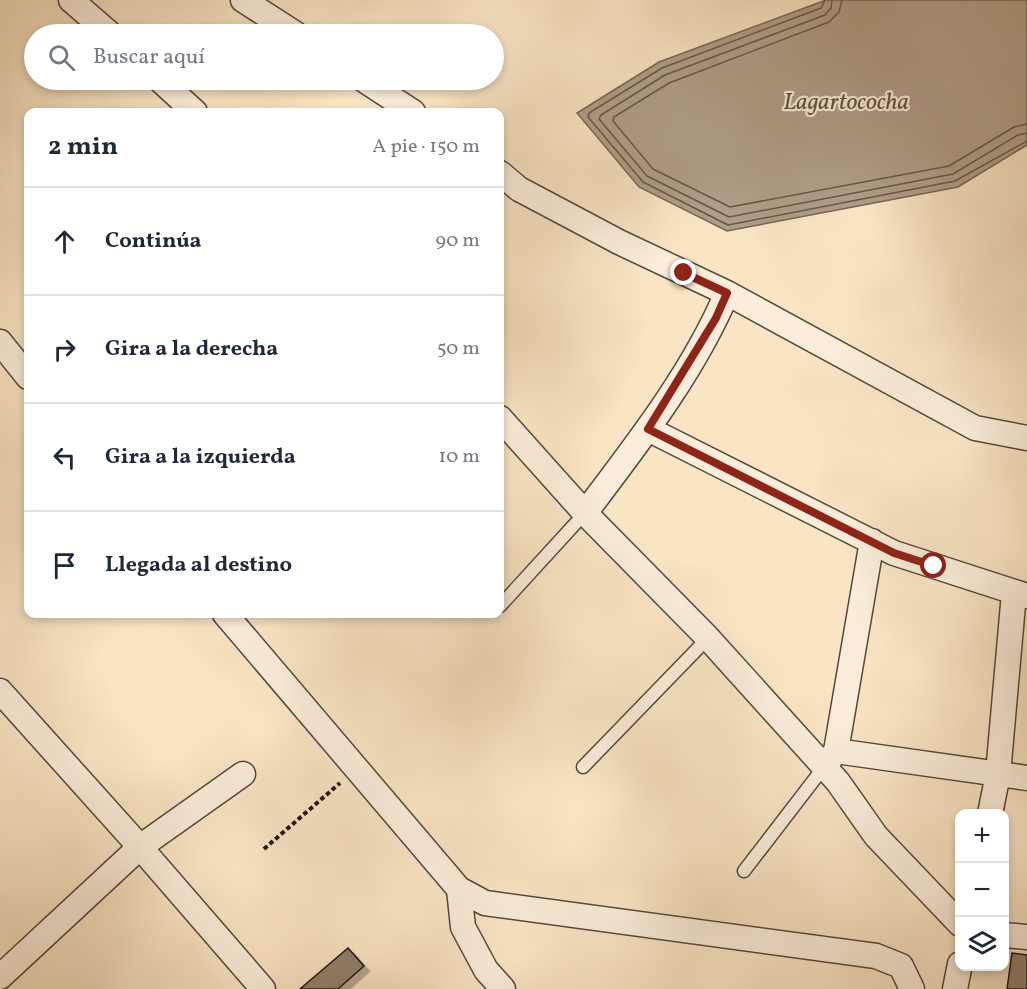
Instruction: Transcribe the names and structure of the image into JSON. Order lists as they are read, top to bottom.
{
  "water": ["Lagartococha"],
  "page": {
    "search": "Buscar aquí",
    "heading": ["2 min", "A pie · 150 m"],
    "list": [
      ["Continúa", "90 m"],
      ["Gira a la derecha", "50 m"],
      ["Gira a la izquierda", "10 m"],
      "Llegada al destino"
    ],
    "map_buttons": ["+", "−"]
  }
}
